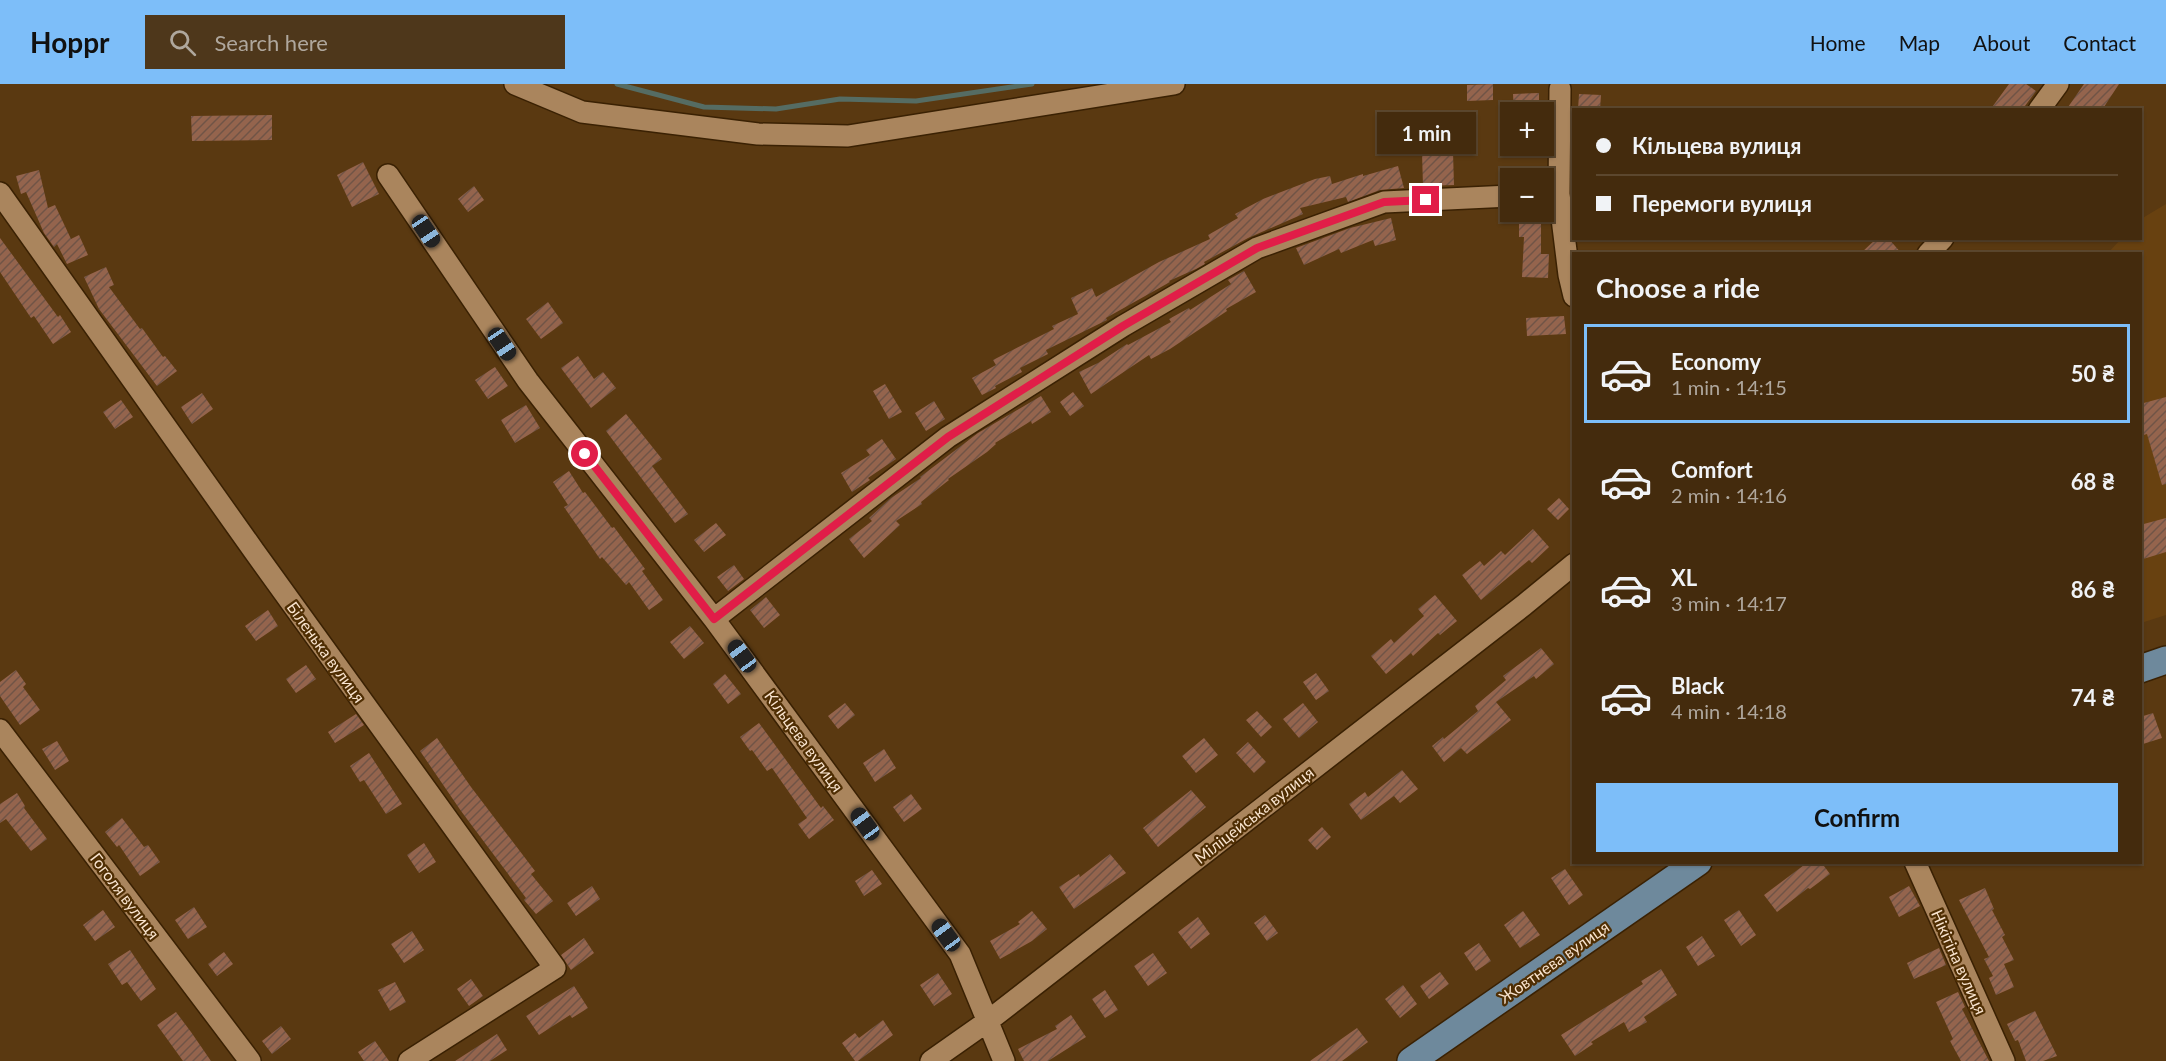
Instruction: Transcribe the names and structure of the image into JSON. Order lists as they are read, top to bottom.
{
  "streets": {
    "main road": ["Жовтнева вулиця"],
    "street": [
      "Біленька вулиця",
      "Кільцева вулиця",
      "Міліцейська вулиця",
      "Гоголя вулиця",
      "Нікітіна вулиця"
    ]
  },
  "crossings": [
    ["Кільцева вулиця", "Міліцейська вулиця"]
  ],
  "page": {
    "header": "Hoppr",
    "search": "Search here",
    "nav": [
      "Home",
      "Map",
      "About",
      "Contact"
    ],
    "map_buttons": ["+", "−"],
    "banner": ["Кільцева вулиця", "Перемоги вулиця"],
    "bubble": "1 min",
    "heading": "Choose a ride",
    "list": [
      {
        "name": "Economy",
        "note": "1 min · 14:15",
        "value": "50 ₴"
      },
      {
        "name": "Comfort",
        "note": "2 min · 14:16",
        "value": "68 ₴"
      },
      {
        "name": "XL",
        "note": "3 min · 14:17",
        "value": "86 ₴"
      },
      {
        "name": "Black",
        "note": "4 min · 14:18",
        "value": "74 ₴"
      }
    ],
    "buttons": "Confirm"
  }
}
